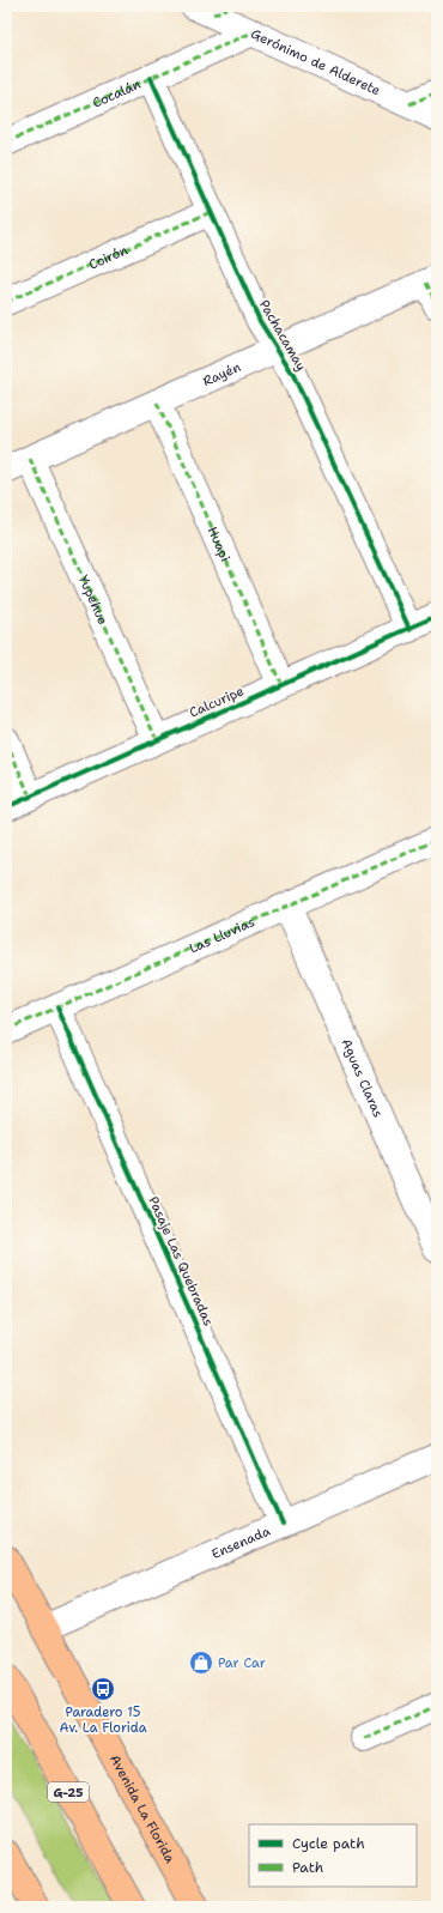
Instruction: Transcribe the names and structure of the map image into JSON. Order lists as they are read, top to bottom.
{
  "streets": {
    "main road": ["G-25", "Avenida La Florida"],
    "street": [
      "Gerónimo de Alderete",
      "Cocalán",
      "Coirón",
      "Pachacamay",
      "Rayén",
      "Huapi",
      "Yupehue",
      "Calcuripe",
      "Las Lluvias",
      "Aguas Claras",
      "Pasaje Las Quebradas",
      "Ensenada"
    ]
  },
  "crossings": [
    ["Gerónimo de Alderete", "Cocalán"],
    ["Cocalán", "Pachacamay"],
    ["Coirón", "Pachacamay"],
    ["Pachacamay", "Rayén"],
    ["Pachacamay", "Calcuripe"],
    ["Rayén", "Huapi"],
    ["Rayén", "Yupehue"],
    ["Huapi", "Calcuripe"],
    ["Yupehue", "Calcuripe"],
    ["Las Lluvias", "Aguas Claras"],
    ["Las Lluvias", "Pasaje Las Quebradas"],
    ["Pasaje Las Quebradas", "Ensenada"],
    ["Ensenada", "Avenida La Florida"]
  ],
  "places": {
    "shop": ["Par Car"],
    "bus stop": ["Paradero 15 Av. La Florida"]
  },
  "legend": ["Cycle path", "Path"]
}
